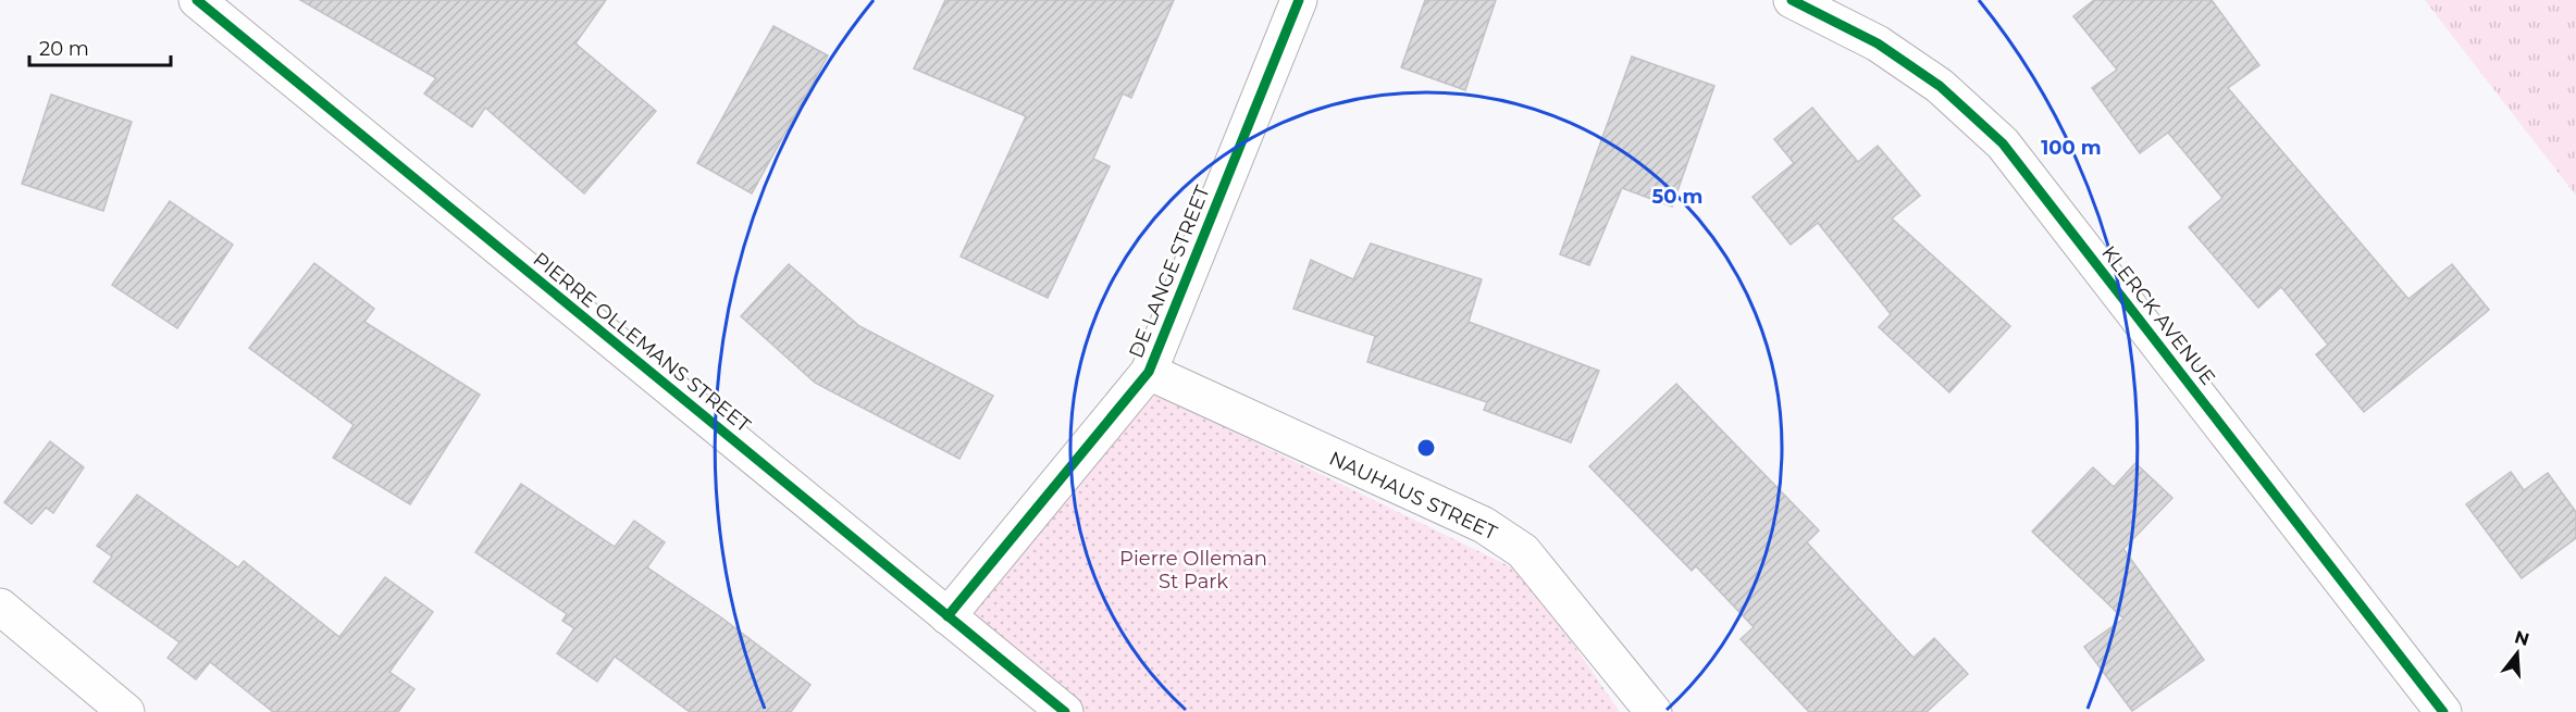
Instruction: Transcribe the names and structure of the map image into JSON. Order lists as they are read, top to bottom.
{
  "streets": {
    "street": [
      "DE LANGE STREET",
      "KLERCK AVENUE",
      "PIERRE OLLEMANS STREET",
      "NAUHAUS STREET"
    ]
  },
  "crossings": [
    ["DE LANGE STREET", "PIERRE OLLEMANS STREET"],
    ["DE LANGE STREET", "NAUHAUS STREET"]
  ],
  "parks": ["Pierre Olleman St Park"],
  "scale_bar": "20 m",
  "north": "top",
  "rings": ["100 m", "50 m"]
}
